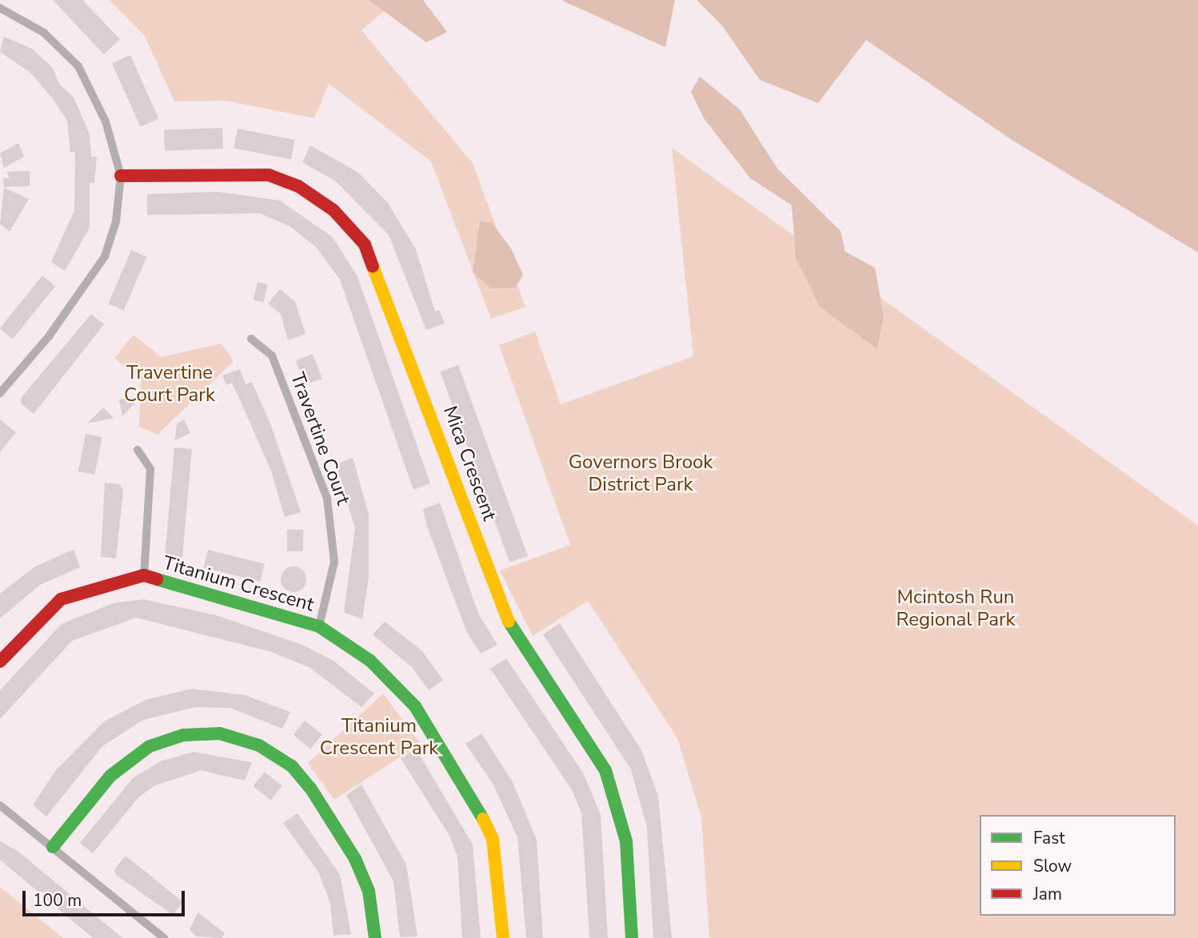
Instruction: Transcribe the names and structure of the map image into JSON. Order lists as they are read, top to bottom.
{
  "streets": {
    "street": ["Travertine Court", "Mica Crescent", "Titanium Crescent"]
  },
  "crossings": [
    ["Travertine Court", "Titanium Crescent"]
  ],
  "parks": [
    "Travertine Court Park",
    "Governors Brook District Park",
    "Mcintosh Run Regional Park",
    "Titanium Crescent Park"
  ],
  "legend": ["Fast", "Slow", "Jam"],
  "scale_bar": "100 m"
}
